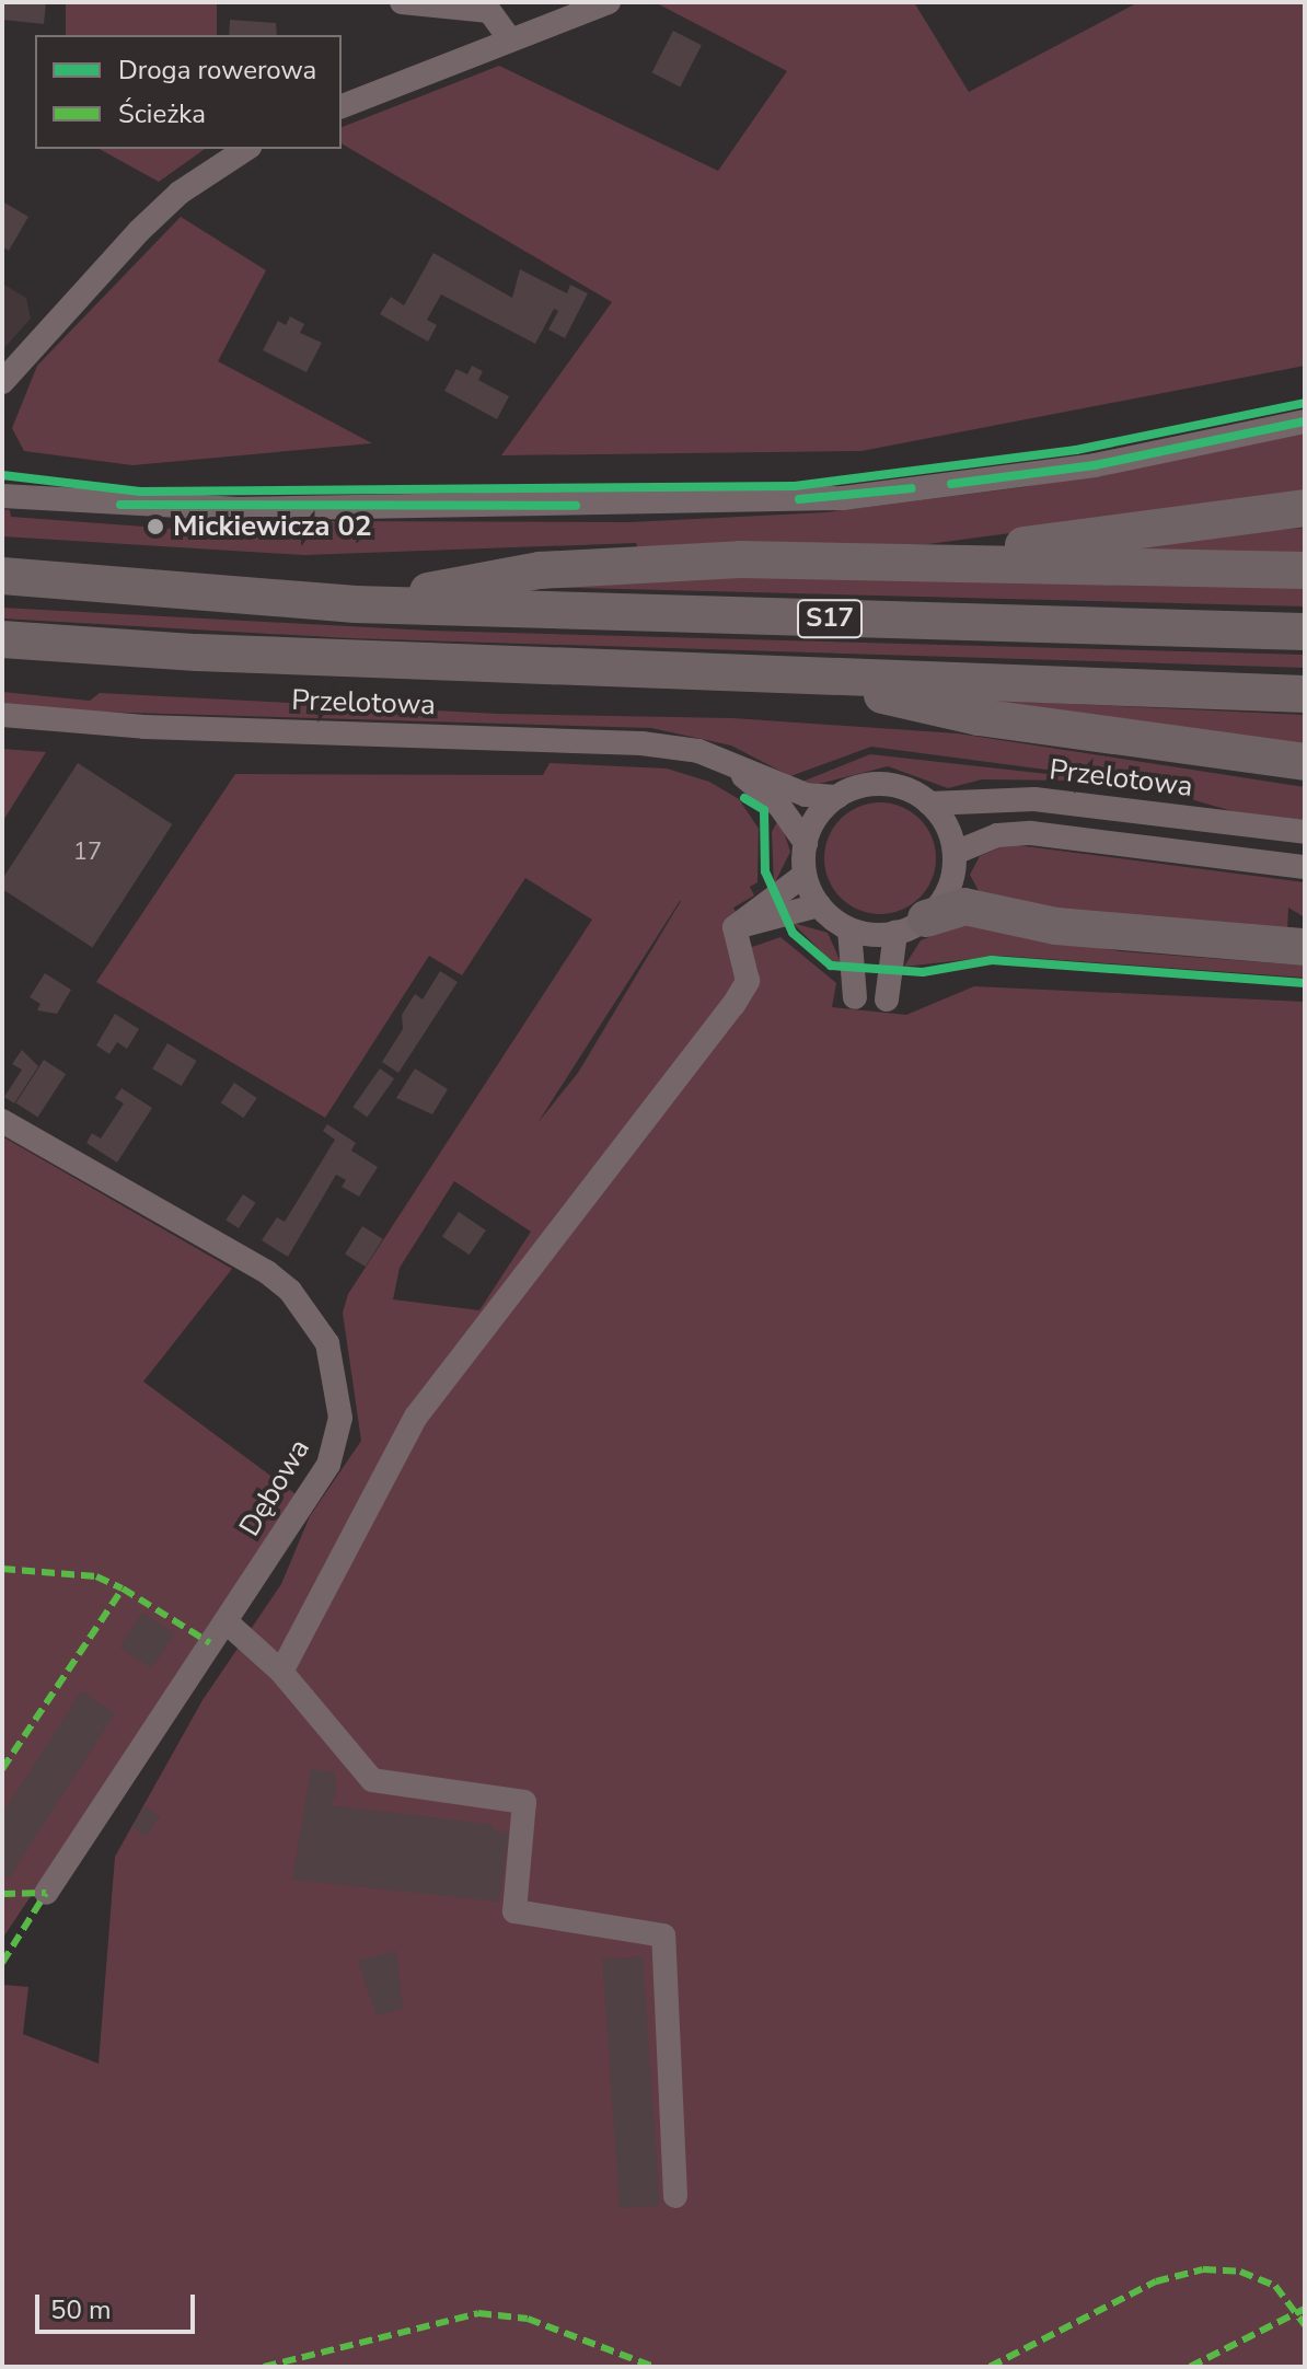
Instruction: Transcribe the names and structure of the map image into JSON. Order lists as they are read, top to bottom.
{
  "streets": {
    "highway": ["S17"],
    "street": ["Przelotowa", "Dębowa"]
  },
  "places": ["Mickiewicza 02"],
  "house_numbers": ["17"],
  "legend": ["Droga rowerowa", "Ścieżka"],
  "scale_bar": "50 m"
}
